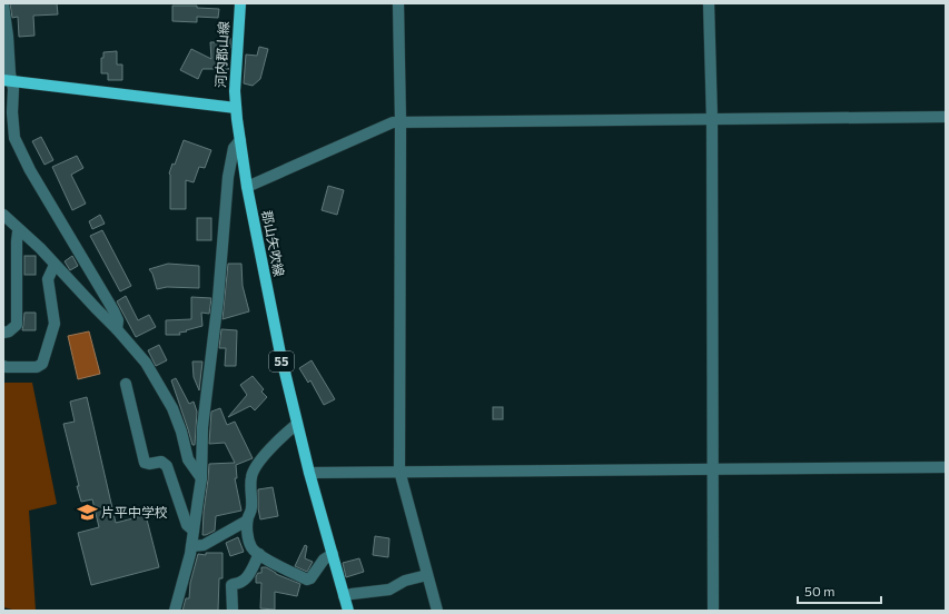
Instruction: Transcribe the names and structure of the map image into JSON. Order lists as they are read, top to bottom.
{
  "streets": {
    "main road": ["河内郡山線", "郡山矢吹線", "55"]
  },
  "crossings": [
    ["河内郡山線", "郡山矢吹線"]
  ],
  "places": {
    "school or university": ["片平中学校"]
  },
  "scale_bar": "50 m"
}
